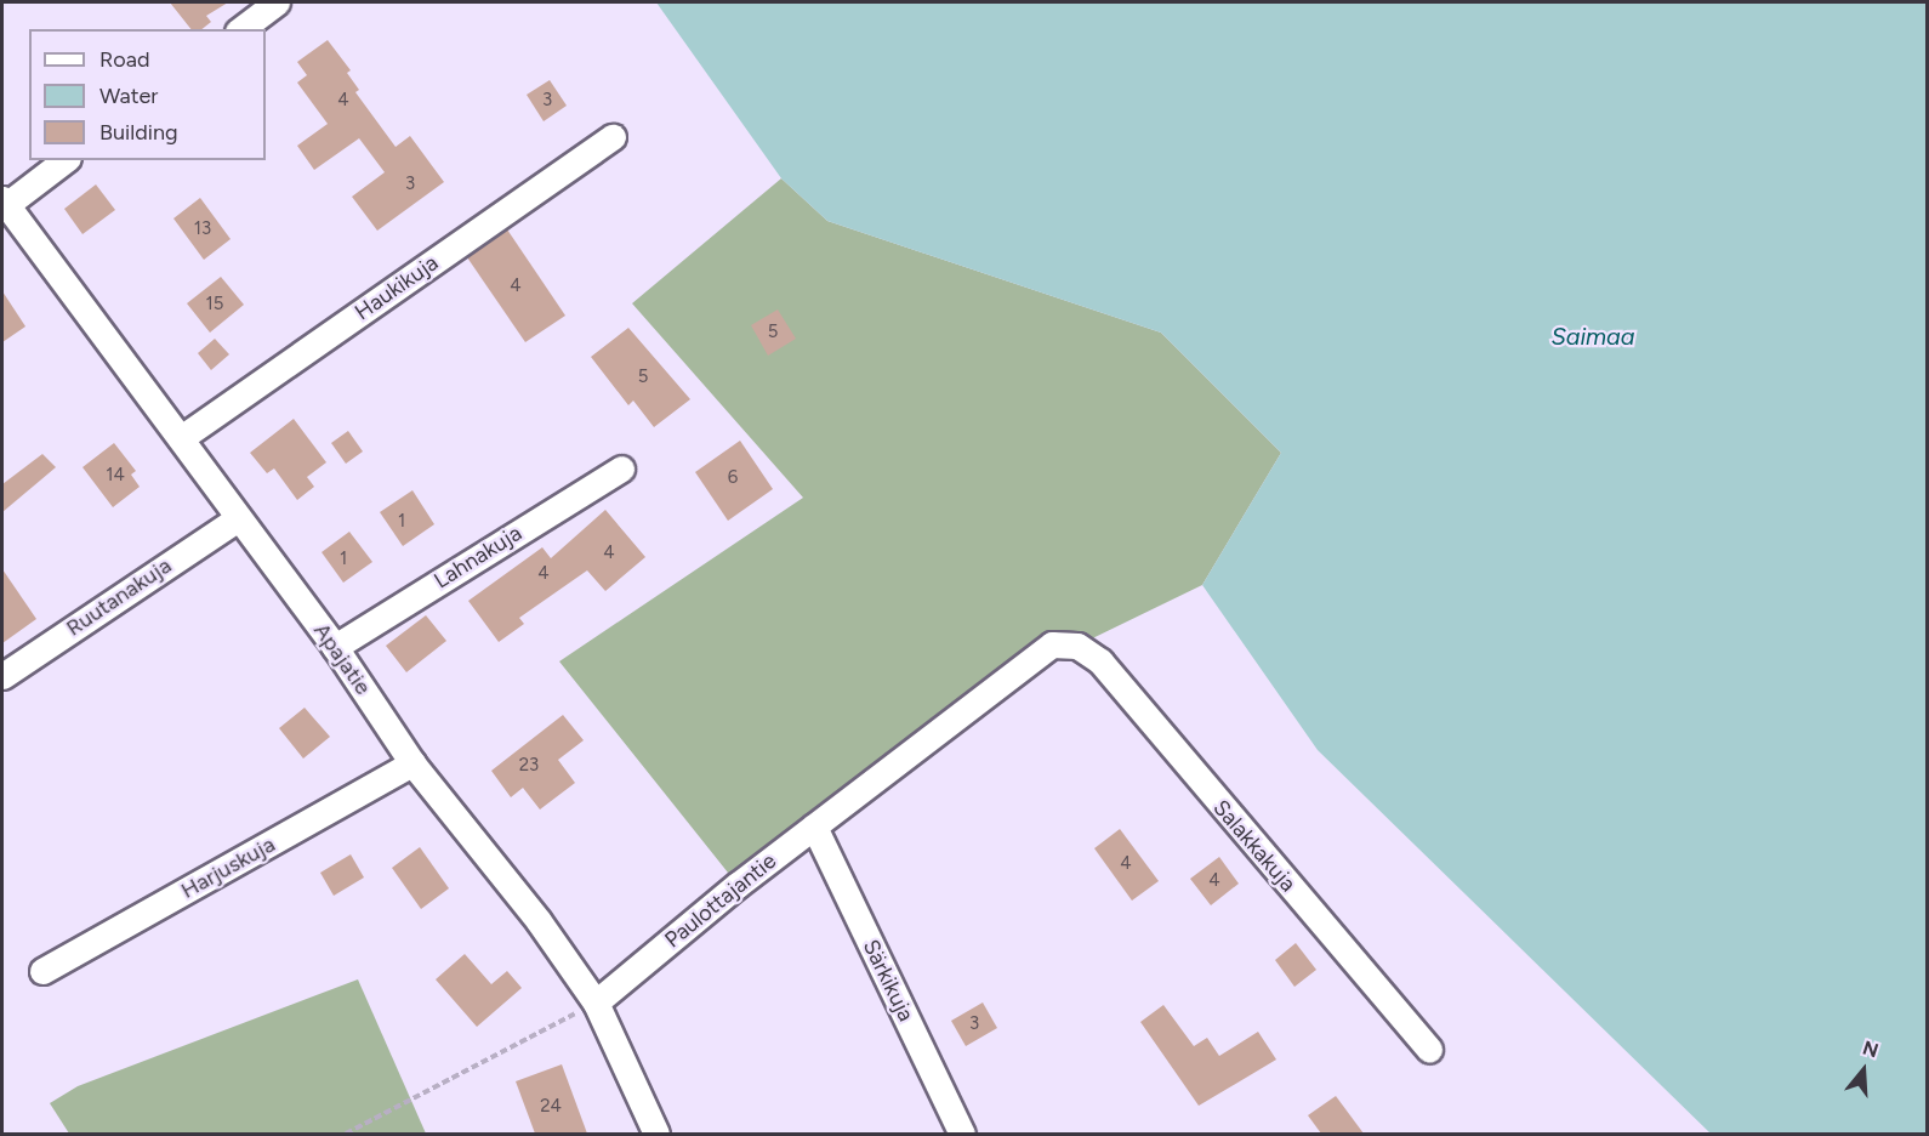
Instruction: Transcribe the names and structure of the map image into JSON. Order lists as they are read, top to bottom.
{
  "streets": {
    "street": [
      "Haukikuja",
      "Lahnakuja",
      "Ruutanakuja",
      "Apajatie",
      "Salakkakuja",
      "Harjuskuja",
      "Paulottajantie",
      "Särkikuja"
    ]
  },
  "crossings": [
    ["Haukikuja", "Apajatie"],
    ["Lahnakuja", "Apajatie"],
    ["Ruutanakuja", "Apajatie"],
    ["Apajatie", "Harjuskuja"],
    ["Apajatie", "Paulottajantie"],
    ["Salakkakuja", "Paulottajantie"],
    ["Paulottajantie", "Särkikuja"]
  ],
  "water": ["Saimaa"],
  "house_numbers": [
    "4",
    "3",
    "3",
    "13",
    "4",
    "15",
    "5",
    "5",
    "14",
    "6",
    "1",
    "4",
    "1",
    "4",
    "23",
    "4",
    "4",
    "3",
    "24"
  ],
  "legend": ["Road", "Water", "Building"],
  "north": "top"
}
